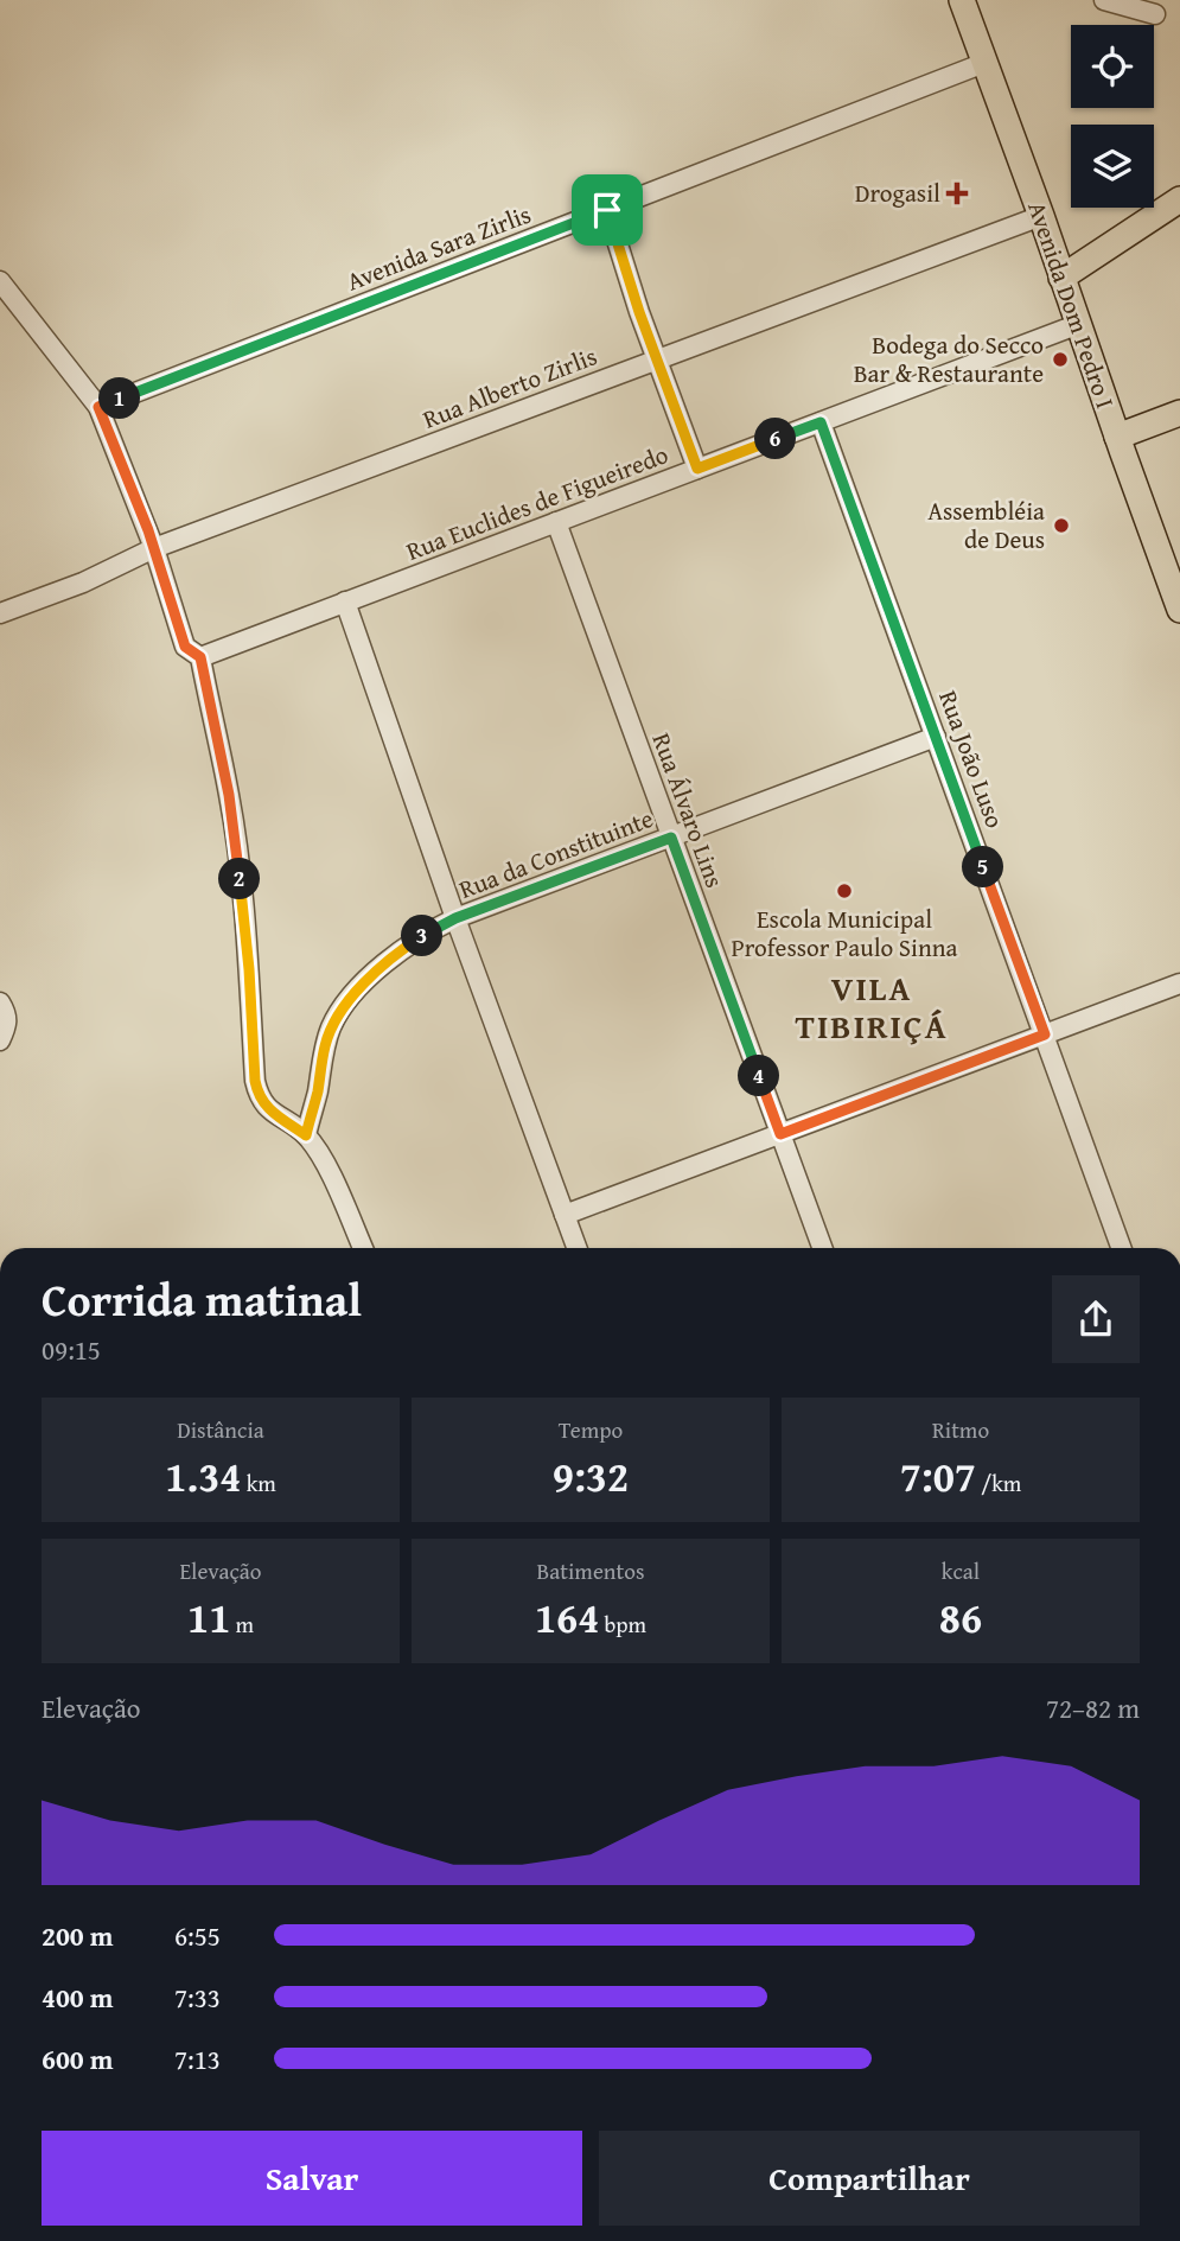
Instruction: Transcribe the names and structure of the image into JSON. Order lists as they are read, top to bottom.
{
  "streets": {
    "main road": ["Avenida Dom Pedro I"],
    "street": [
      "Avenida Sara Zirlis",
      "Rua Alberto Zirlis",
      "Rua Euclides de Figueiredo",
      "Rua João Luso",
      "Rua Álvaro Lins",
      "Rua da Constituinte"
    ]
  },
  "crossings": [
    ["Avenida Sara Zirlis", "Avenida Dom Pedro I"],
    ["Avenida Dom Pedro I", "Rua Alberto Zirlis"],
    ["Avenida Dom Pedro I", "Rua Euclides de Figueiredo"],
    ["Rua Euclides de Figueiredo", "Rua João Luso"],
    ["Rua Euclides de Figueiredo", "Rua Álvaro Lins"],
    ["Rua João Luso", "Rua da Constituinte"],
    ["Rua Álvaro Lins", "Rua da Constituinte"]
  ],
  "districts": ["VILA TIBIRIÇÁ"],
  "places": {
    "health": ["Drogasil"],
    "other": ["Bodega do Secco Bar & Restaurante", "Assembléia de Deus", "Escola Municipal Professor Paulo Sinna"]
  },
  "page": {
    "pins": [
      "1",
      "6",
      "5",
      "2",
      "3",
      "4"
    ],
    "heading": ["Corrida matinal", "09:15"],
    "stats": [
      ["Distância", "1.34 km"],
      ["Tempo", "9:32"],
      ["Ritmo", "7:07 /km"],
      ["Elevação", "11 m"],
      ["Batimentos", "164 bpm"],
      ["kcal", "86"]
    ],
    "chart": ["Elevação", "72–82 m"],
    "list": [
      {
        "name": "200 m",
        "note": "6:55"
      },
      {
        "name": "400 m",
        "note": "7:33"
      },
      {
        "name": "600 m",
        "note": "7:13"
      }
    ],
    "buttons": ["Salvar", "Compartilhar"]
  }
}
